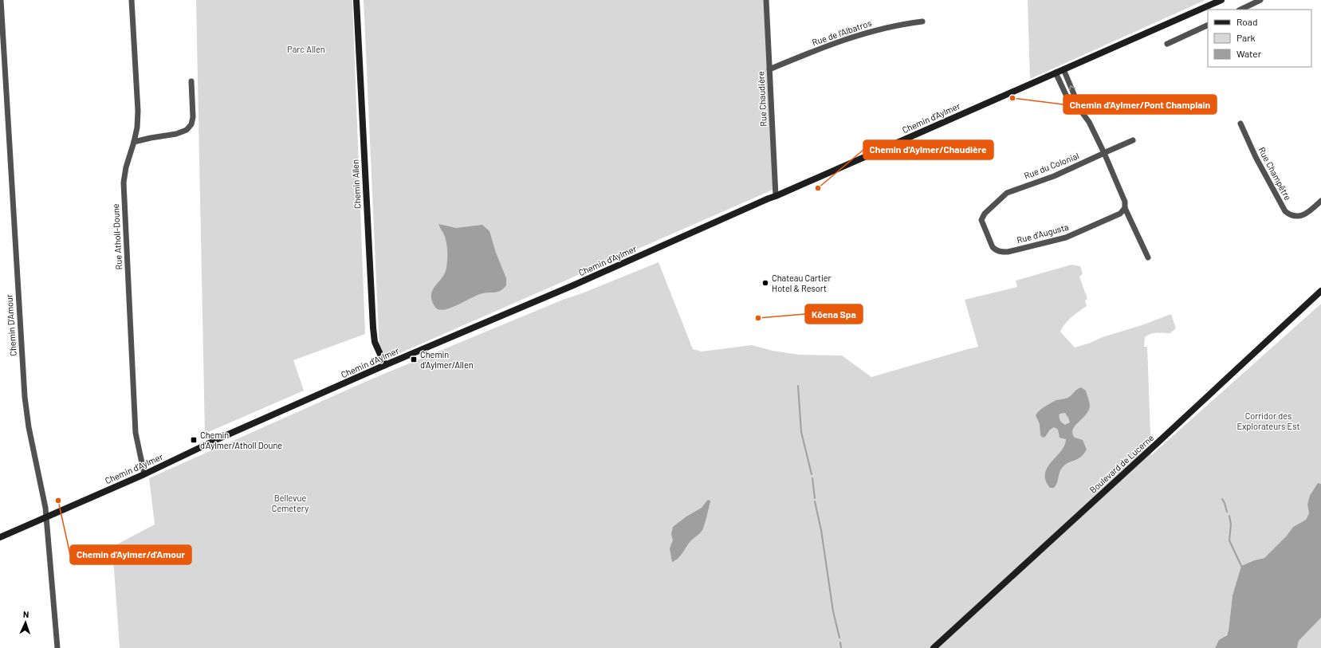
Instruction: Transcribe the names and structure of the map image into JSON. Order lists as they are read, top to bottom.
{
  "streets": {
    "main road": ["Chemin d'Aylmer", "Chemin Allen", "Boulevard de Lucerne"],
    "street": [
      "Rue de l'Albatros",
      "Rue Chaudière",
      "Rue du Colonial",
      "Rue Champêtre",
      "Rue d'Augusta",
      "Rue Atholl-Doune",
      "Chemin D'Amour"
    ]
  },
  "crossings": [
    ["Rue de l'Albatros", "Rue Chaudière"],
    ["Rue Chaudière", "Chemin d'Aylmer"],
    ["Chemin d'Aylmer", "Chemin Allen"],
    ["Chemin d'Aylmer", "Rue Atholl-Doune"],
    ["Chemin d'Aylmer", "Chemin D'Amour"],
    ["Rue du Colonial", "Rue d'Augusta"]
  ],
  "parks": ["Parc Allen", "Corridor des Explorateurs Est", "Bellevue Cemetery"],
  "places": {
    "other": [
      "Chemin d'Aylmer/Pont Champlain",
      "Chemin d'Aylmer/Chaudière",
      "Chateau Cartier Hotel & Resort",
      "Kōena Spa",
      "Chemin d'Aylmer/d'Amour"
    ],
    "transit": ["Chemin d'Aylmer/Allen", "Chemin d'Aylmer/Atholl Doune"]
  },
  "legend": ["Road", "Park", "Water"],
  "north": "top"
}
